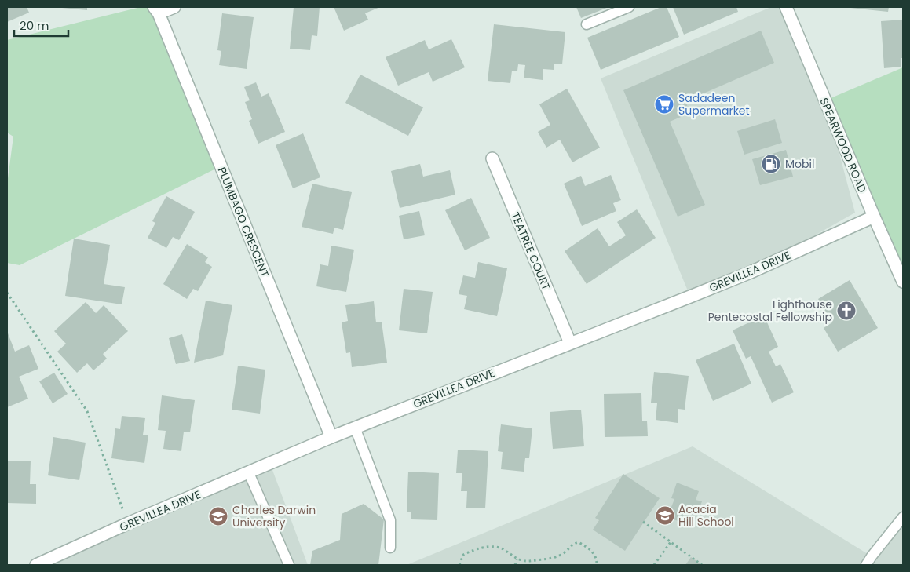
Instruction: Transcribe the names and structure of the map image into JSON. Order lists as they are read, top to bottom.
{
  "streets": {
    "street": [
      "SPEARWOOD ROAD",
      "PLUMBAGO CRESCENT",
      "TEATREE COURT",
      "GREVILLEA DRIVE"
    ]
  },
  "crossings": [
    ["SPEARWOOD ROAD", "GREVILLEA DRIVE"],
    ["PLUMBAGO CRESCENT", "GREVILLEA DRIVE"],
    ["TEATREE COURT", "GREVILLEA DRIVE"]
  ],
  "places": {
    "supermarket": ["Sadadeen Supermarket"],
    "fuel station": ["Mobil"],
    "church": ["Lighthouse Pentecostal Fellowship"],
    "school or university": ["Acacia Hill School", "Charles Darwin University"]
  },
  "scale_bar": "20 m"
}
